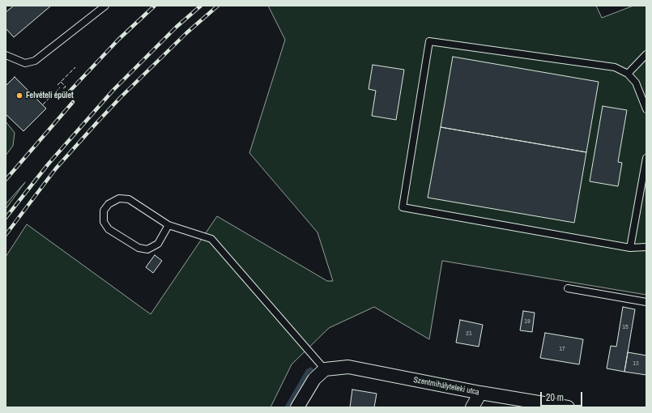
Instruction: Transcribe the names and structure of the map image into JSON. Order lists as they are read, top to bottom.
{
  "streets": {
    "street": ["Szentmihályteleki utca"]
  },
  "places": ["Felvételi épület"],
  "house_numbers": [
    "19",
    "15",
    "21",
    "17",
    "13"
  ],
  "scale_bar": "20 m"
}
